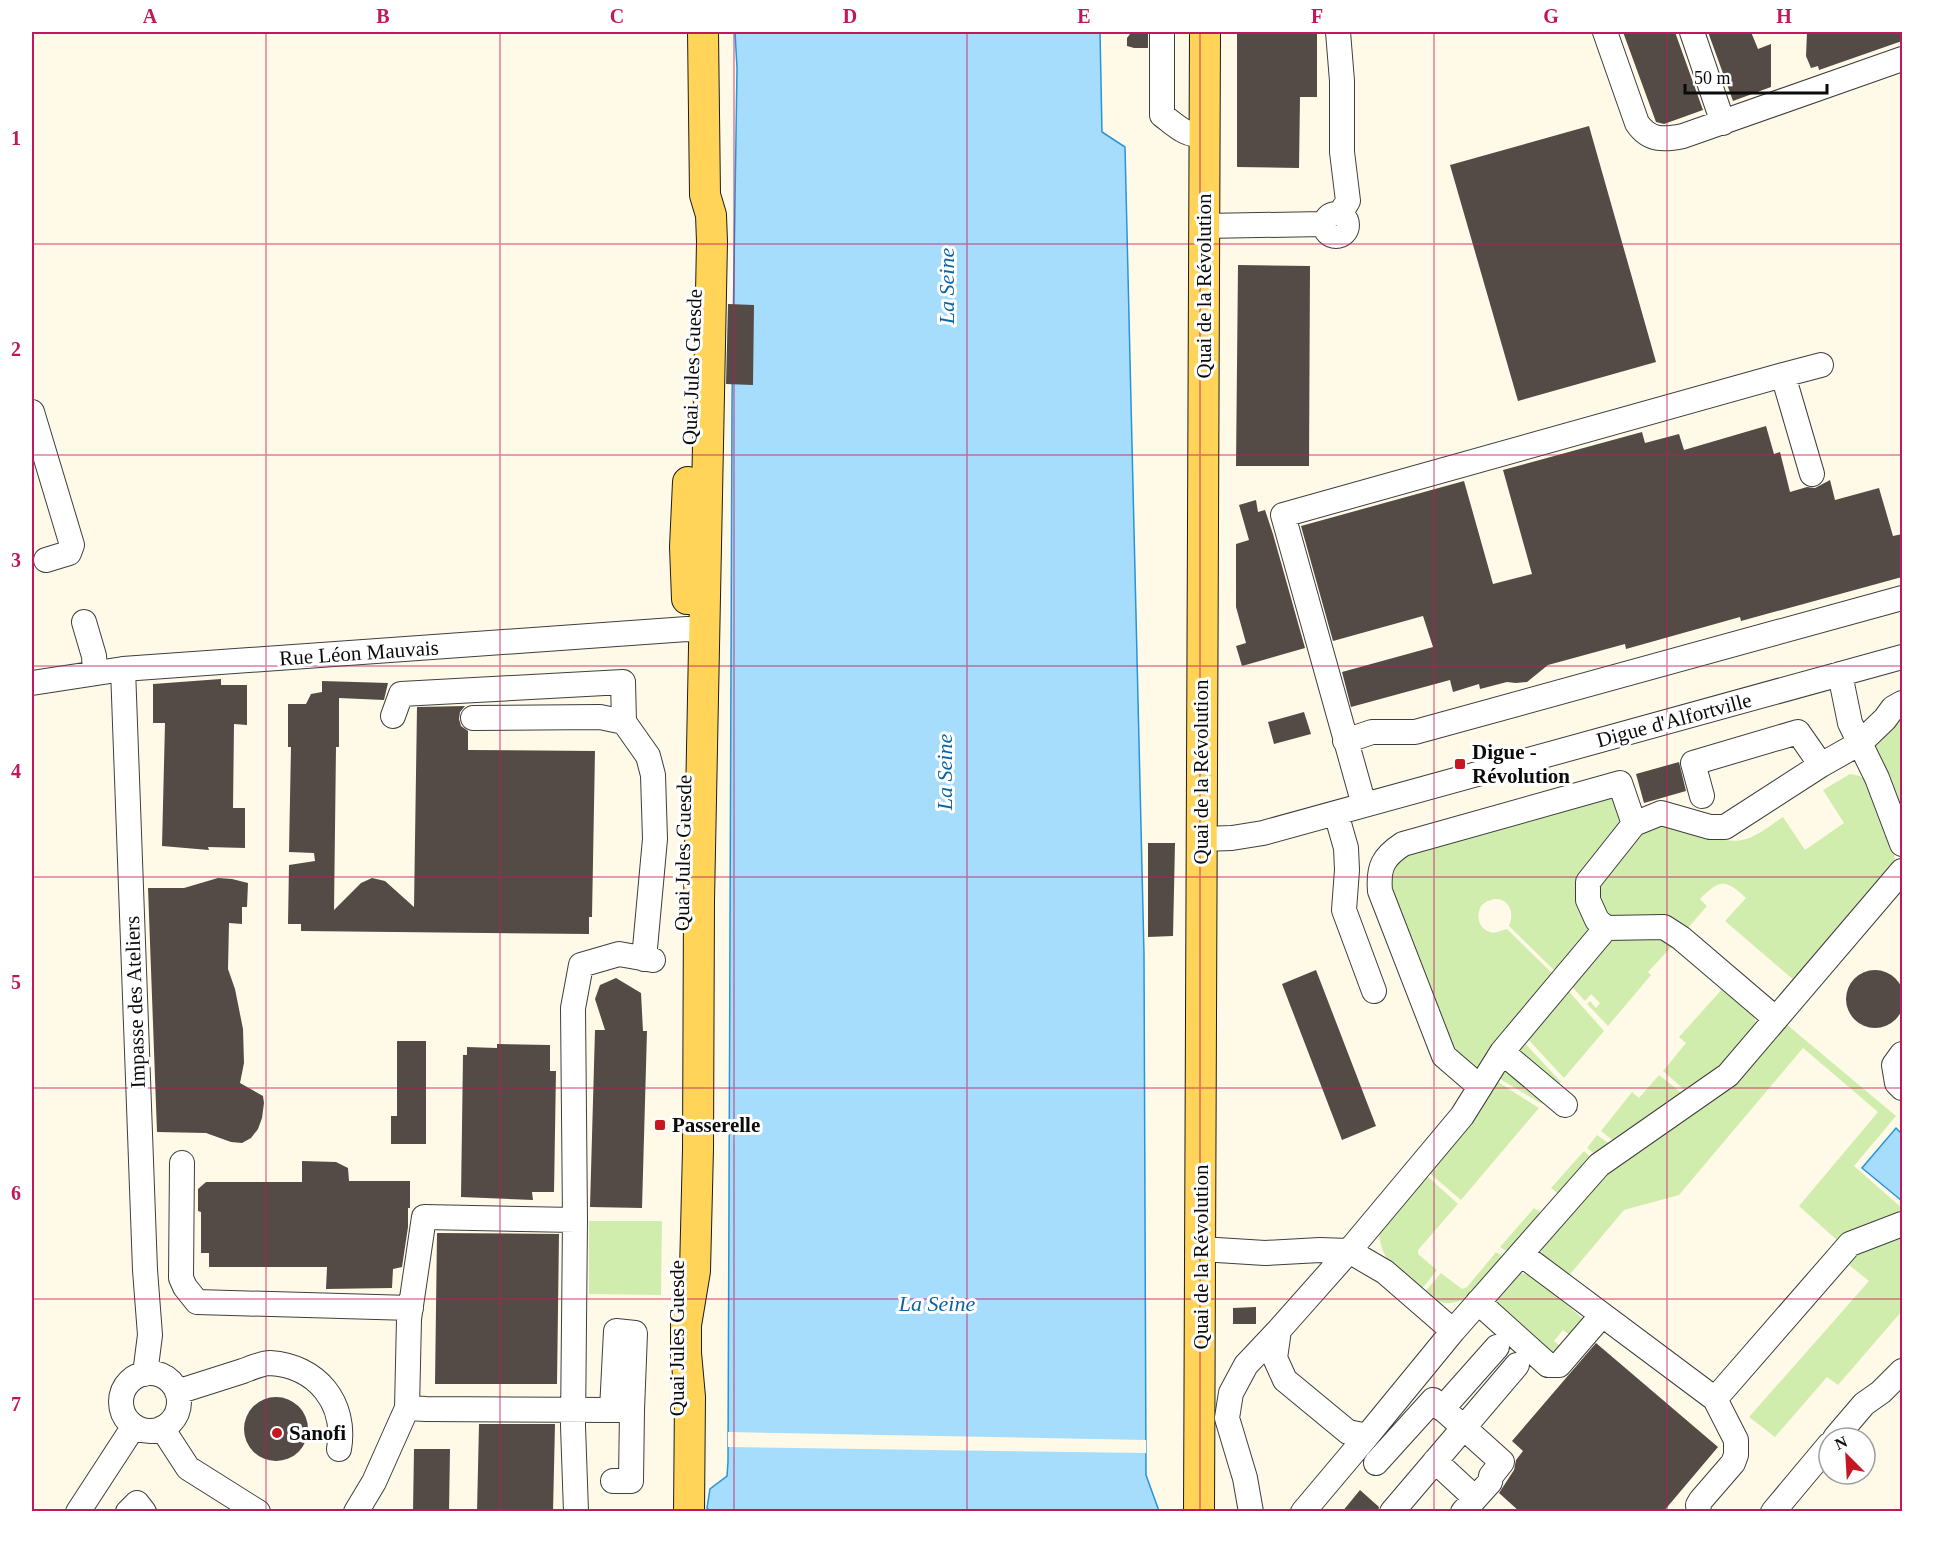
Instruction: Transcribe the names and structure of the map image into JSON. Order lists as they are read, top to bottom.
{
  "streets": {
    "main road": ["Quai de la Révolution", "Quai Jules Guesde"],
    "street": ["Rue Léon Mauvais", "Digue d'Alfortville", "Impasse des Ateliers"]
  },
  "crossings": [
    ["Quai de la Révolution", "Digue d'Alfortville"],
    ["Quai Jules Guesde", "Rue Léon Mauvais"],
    ["Rue Léon Mauvais", "Impasse des Ateliers"]
  ],
  "water": ["La Seine"],
  "places": {
    "transit": ["Digue - Révolution", "Passerelle"],
    "other": ["Sanofi"]
  },
  "scale_bar": "50 m",
  "north": "top left",
  "grid": {
    "columns": [
      "A",
      "B",
      "C",
      "D",
      "E",
      "F",
      "G",
      "H"
    ],
    "rows": [
      "1",
      "2",
      "3",
      "4",
      "5",
      "6",
      "7"
    ]
  }
}
